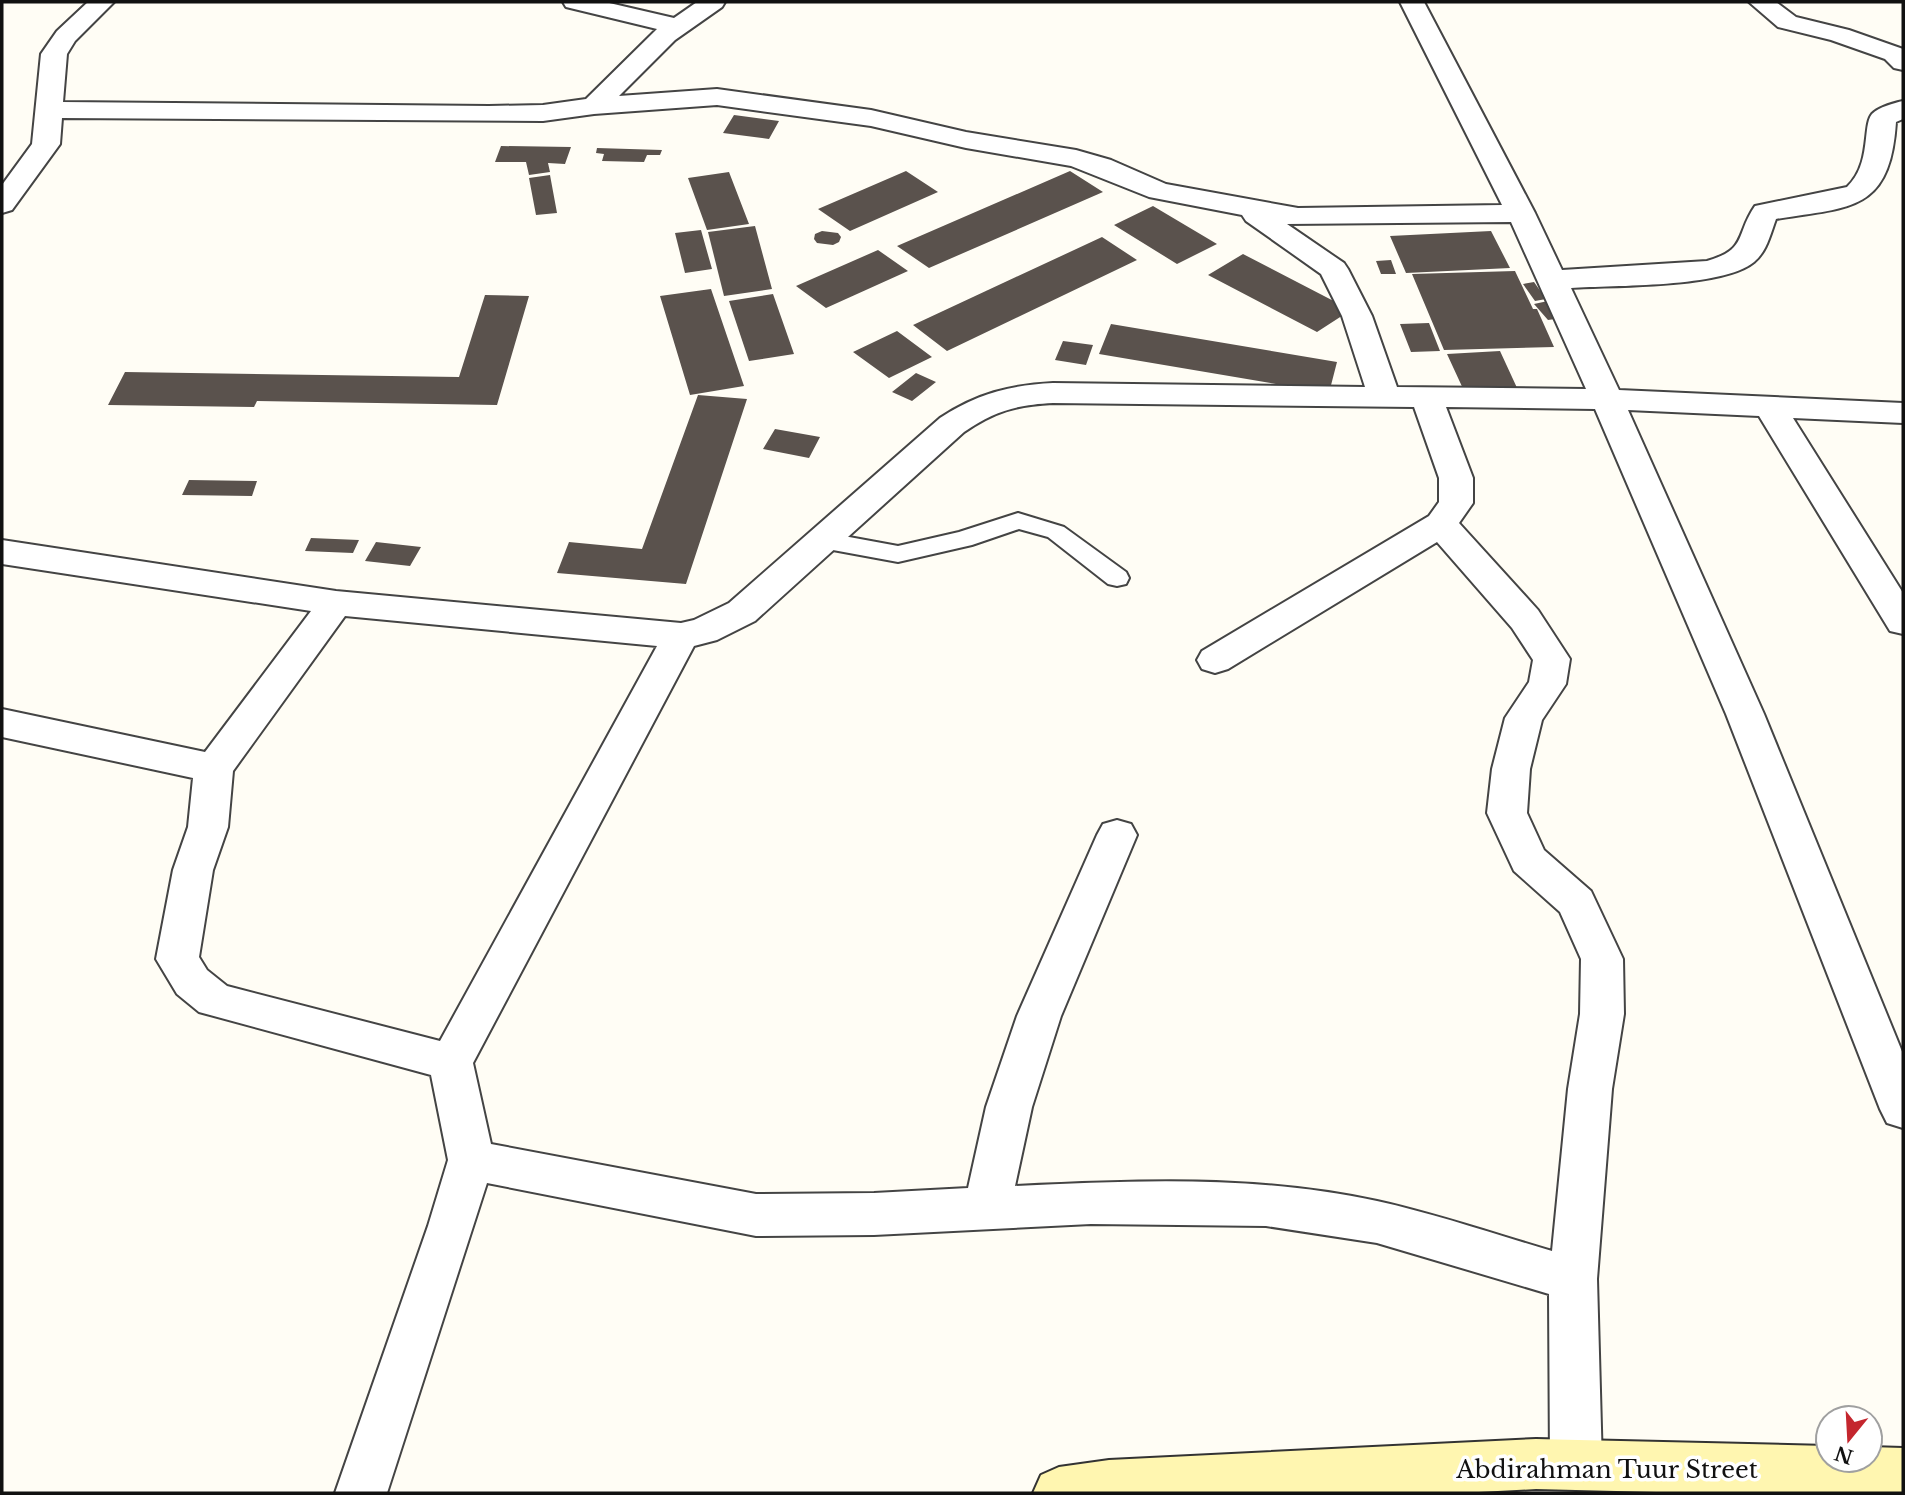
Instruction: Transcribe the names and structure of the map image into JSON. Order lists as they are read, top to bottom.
{
  "streets": {
    "street": ["Abdirahman Tuur Street"]
  },
  "north": "bottom"
}
